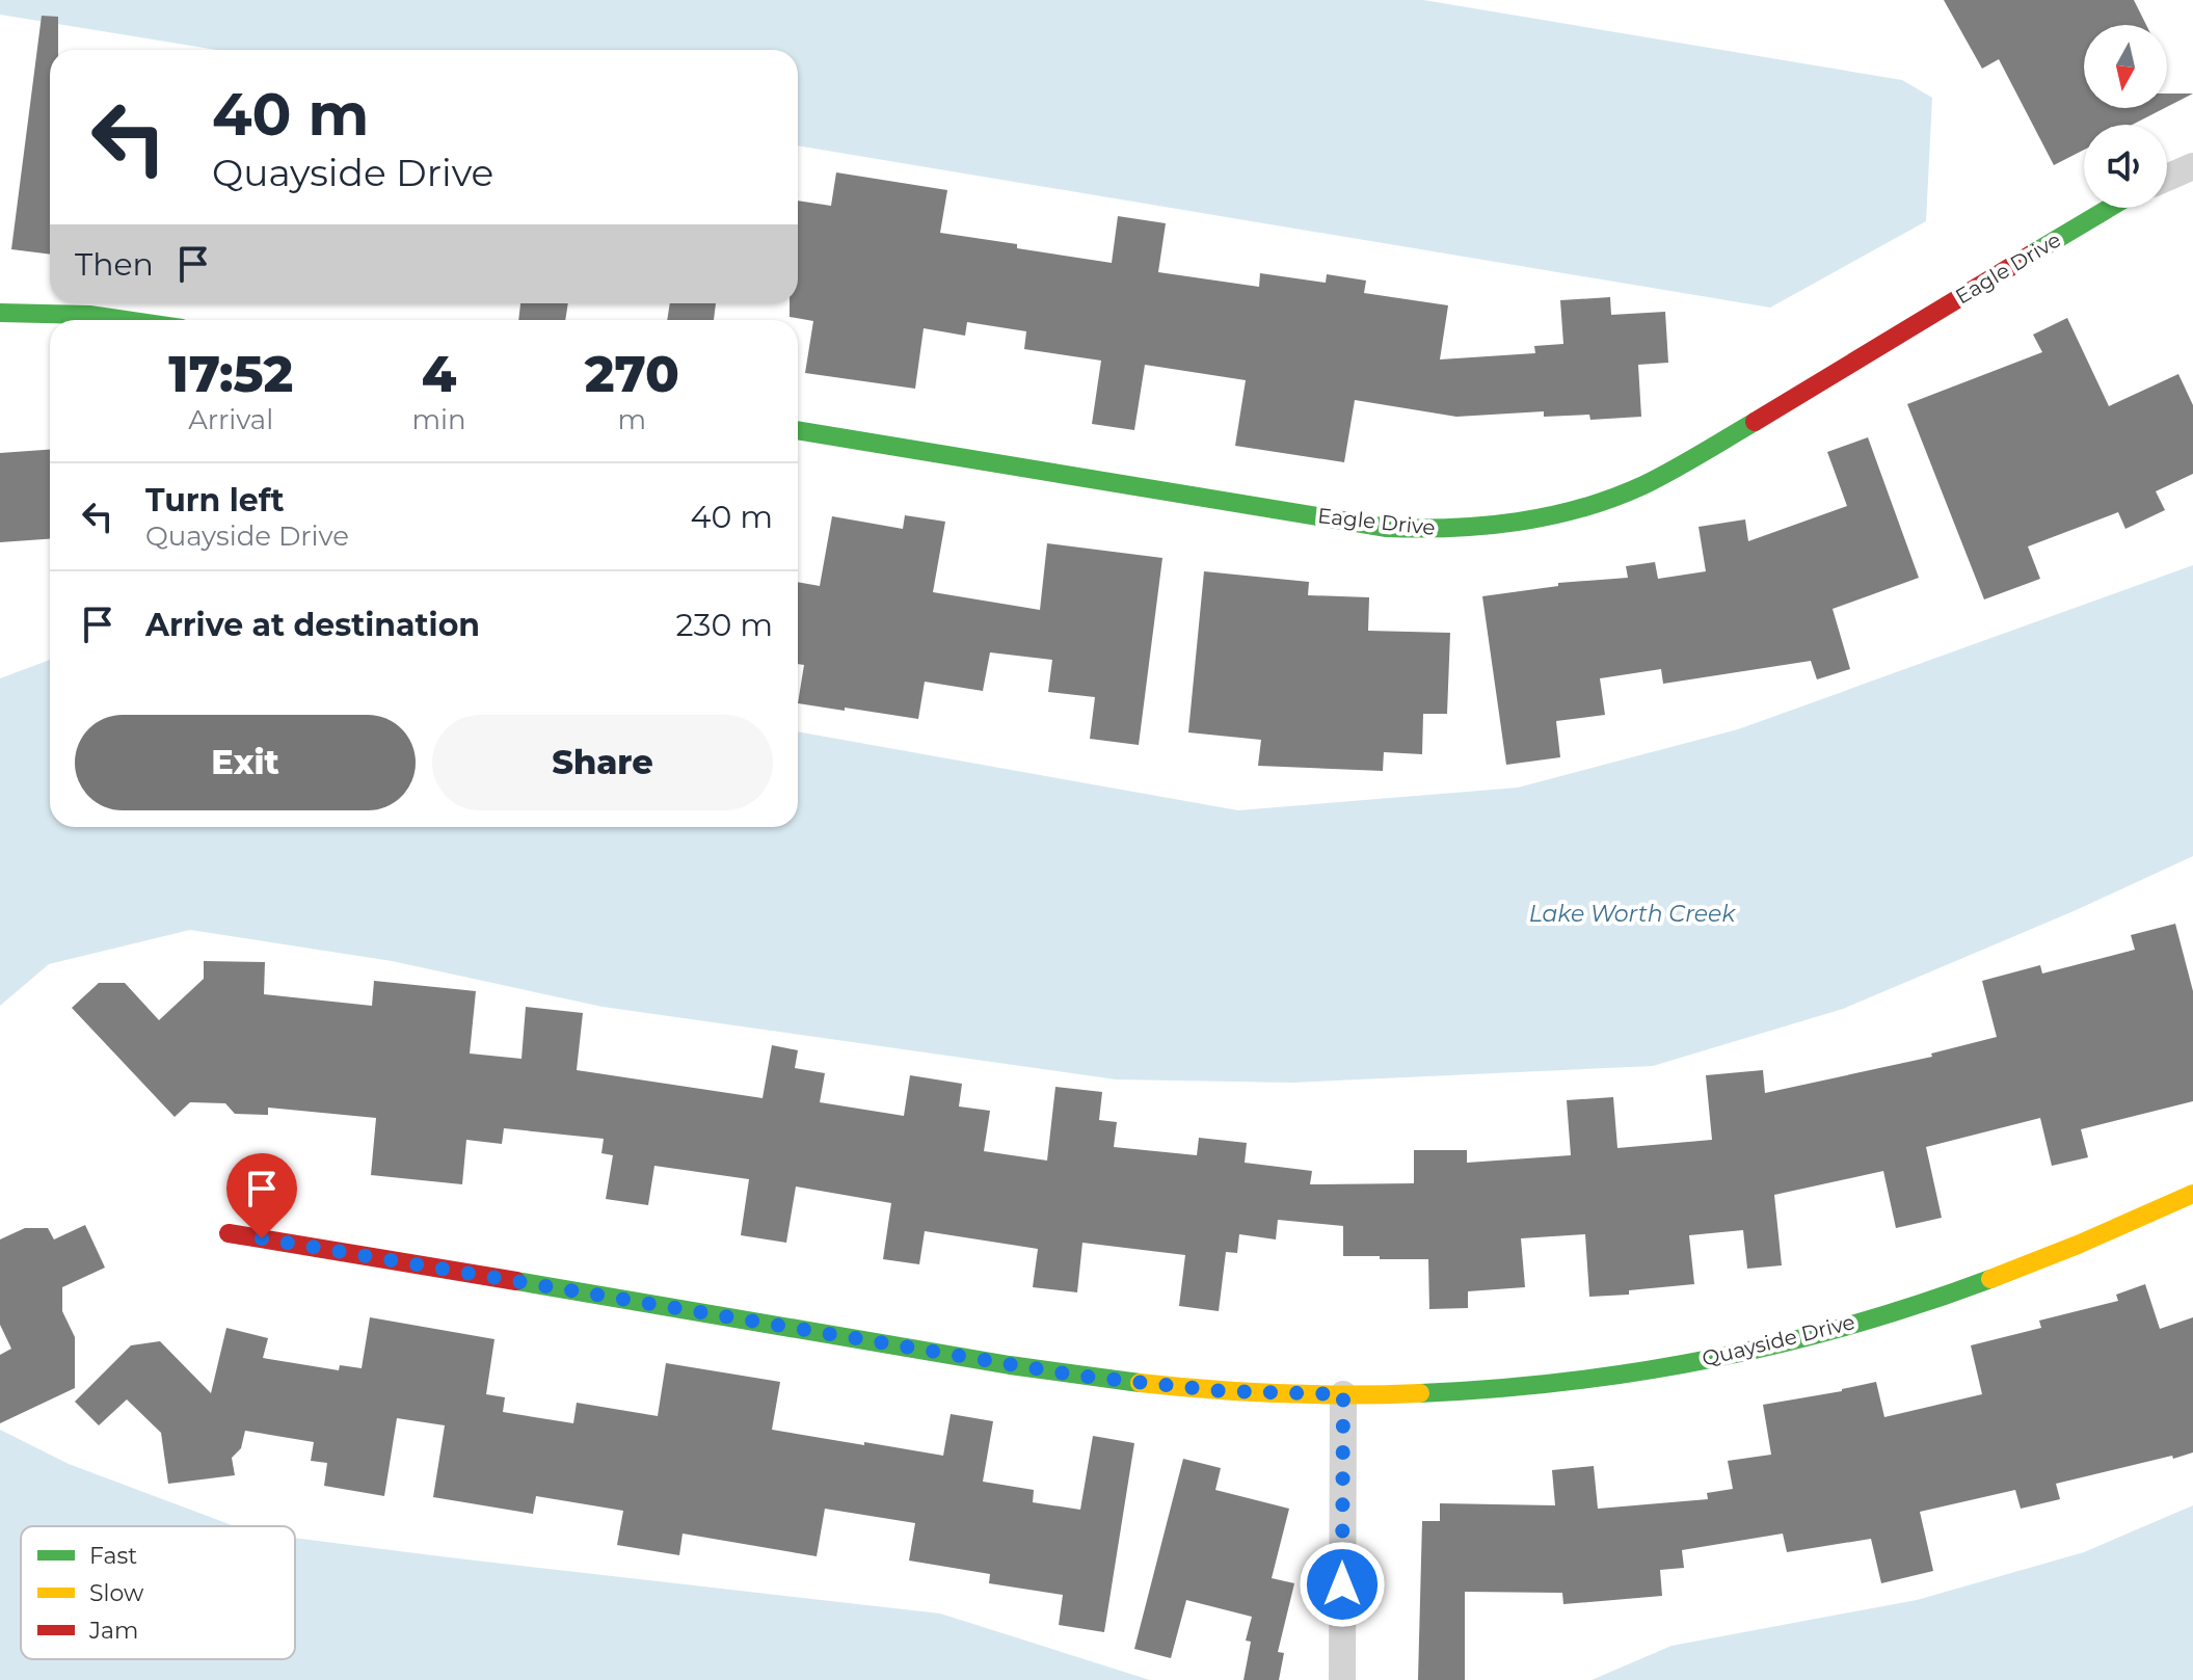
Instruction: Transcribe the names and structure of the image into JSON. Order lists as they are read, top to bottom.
{
  "streets": {
    "street": ["Eagle Drive", "Quayside Drive"]
  },
  "water": ["Lake Worth Creek"],
  "legend": ["Fast", "Slow", "Jam"],
  "north": "bottom",
  "page": {
    "turn": ["40 m", "Quayside Drive"],
    "then": "Then",
    "eta": [
      "17:52",
      "Arrival",
      "4",
      "min",
      "270",
      "m"
    ],
    "list": [
      {
        "name": "Turn left",
        "note": "Quayside Drive",
        "value": "40 m"
      },
      {
        "name": "Arrive at destination",
        "value": "230 m"
      }
    ],
    "buttons": ["Exit", "Share"]
  }
}
